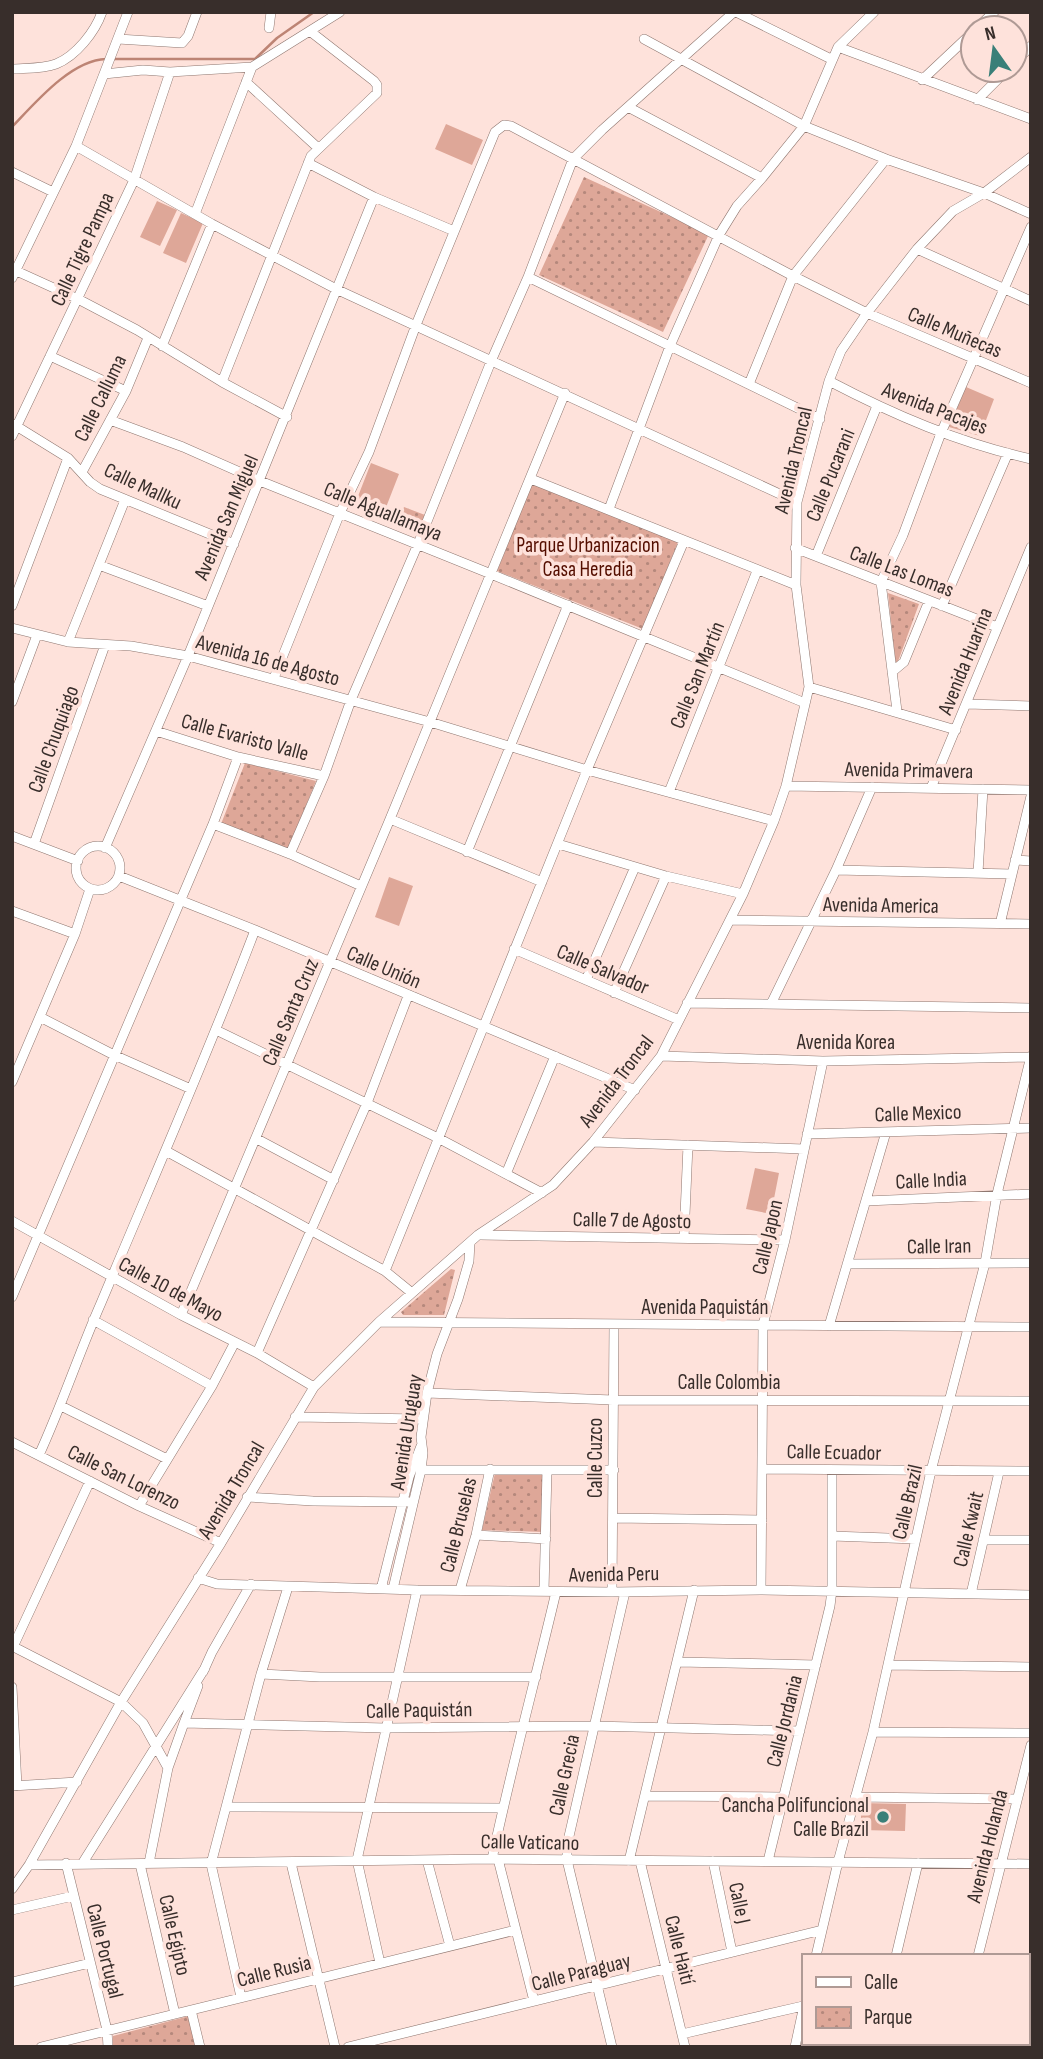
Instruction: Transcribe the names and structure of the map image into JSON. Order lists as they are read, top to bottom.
{
  "streets": {
    "street": [
      "Calle Tigre Pampa",
      "Calle Muñecas",
      "Calle Calluma",
      "Avenida Pacajes",
      "Avenida Troncal",
      "Calle Pucarani",
      "Calle Mallku",
      "Calle Aguallamaya",
      "Avenida San Miguel",
      "Calle Las Lomas",
      "Avenida 16 de Agosto",
      "Avenida Huarina",
      "Calle San Martín",
      "Calle Evaristo Valle",
      "Calle Chuquiago",
      "Avenida Primavera",
      "Avenida America",
      "Calle Unión",
      "Calle Salvador",
      "Calle Santa Cruz",
      "Avenida Korea",
      "Calle Mexico",
      "Calle India",
      "Calle 7 de Agosto",
      "Calle Japon",
      "Calle Iran",
      "Calle 10 de Mayo",
      "Avenida Paquistán",
      "Calle Colombia",
      "Avenida Uruguay",
      "Calle Ecuador",
      "Calle Cuzco",
      "Calle San Lorenzo",
      "Calle Brazil",
      "Calle Bruselas",
      "Calle Kwait",
      "Avenida Peru",
      "Calle Paquistán",
      "Calle Jordania",
      "Calle Grecia",
      "Calle Vaticano",
      "Avenida Holanda",
      "Calle J",
      "Calle Egipto",
      "Calle Haití",
      "Calle Portugal",
      "Calle Rusia",
      "Calle Paraguay"
    ]
  },
  "crossings": [
    ["Calle Tigre Pampa", "Calle Mallku"],
    ["Calle Muñecas", "Avenida Troncal"],
    ["Calle Calluma", "Calle Mallku"],
    ["Calle Calluma", "Calle Aguallamaya"],
    ["Avenida Pacajes", "Avenida Troncal"],
    ["Avenida Pacajes", "Calle Pucarani"],
    ["Avenida Troncal", "Calle Aguallamaya"],
    ["Avenida Troncal", "Calle Las Lomas"],
    ["Avenida Troncal", "Avenida 16 de Agosto"],
    ["Avenida Troncal", "Avenida Primavera"],
    ["Avenida Troncal", "Avenida America"],
    ["Avenida Troncal", "Calle Unión"],
    ["Avenida Troncal", "Calle Salvador"],
    ["Avenida Troncal", "Avenida Korea"],
    ["Avenida Troncal", "Calle 7 de Agosto"],
    ["Avenida Troncal", "Calle 10 de Mayo"],
    ["Avenida Troncal", "Avenida Paquistán"],
    ["Avenida Troncal", "Avenida Uruguay"],
    ["Avenida Troncal", "Calle San Lorenzo"],
    ["Avenida Troncal", "Avenida Peru"],
    ["Avenida Troncal", "Calle Vaticano"],
    ["Calle Pucarani", "Calle Las Lomas"],
    ["Calle Mallku", "Avenida San Miguel"],
    ["Calle Aguallamaya", "Avenida San Miguel"],
    ["Calle Aguallamaya", "Calle San Martín"],
    ["Calle Aguallamaya", "Calle Santa Cruz"],
    ["Avenida San Miguel", "Avenida 16 de Agosto"],
    ["Avenida San Miguel", "Calle Evaristo Valle"],
    ["Avenida San Miguel", "Calle Unión"],
    ["Calle Las Lomas", "Avenida Huarina"],
    ["Avenida 16 de Agosto", "Calle San Martín"],
    ["Avenida 16 de Agosto", "Calle Chuquiago"],
    ["Avenida 16 de Agosto", "Calle Santa Cruz"],
    ["Avenida Huarina", "Avenida Primavera"],
    ["Calle Unión", "Calle Santa Cruz"],
    ["Calle Santa Cruz", "Calle 10 de Mayo"],
    ["Avenida Korea", "Calle Japon"],
    ["Avenida Korea", "Calle Brazil"],
    ["Calle Mexico", "Calle Japon"],
    ["Calle Mexico", "Calle Brazil"],
    ["Calle India", "Calle Brazil"],
    ["Calle 7 de Agosto", "Calle Japon"],
    ["Calle Japon", "Avenida Paquistán"],
    ["Calle Japon", "Calle Colombia"],
    ["Calle Japon", "Calle Ecuador"],
    ["Calle Japon", "Avenida Peru"],
    ["Calle Iran", "Calle Brazil"],
    ["Avenida Paquistán", "Avenida Uruguay"],
    ["Avenida Paquistán", "Calle Cuzco"],
    ["Avenida Paquistán", "Calle Brazil"],
    ["Calle Colombia", "Avenida Uruguay"],
    ["Calle Colombia", "Calle Cuzco"],
    ["Calle Colombia", "Calle Brazil"],
    ["Avenida Uruguay", "Avenida Peru"],
    ["Calle Ecuador", "Calle Brazil"],
    ["Calle Ecuador", "Calle Kwait"],
    ["Calle Ecuador", "Calle Jordania"],
    ["Calle Cuzco", "Avenida Peru"],
    ["Calle Brazil", "Avenida Peru"],
    ["Calle Brazil", "Calle Vaticano"],
    ["Calle Brazil", "Calle Paraguay"],
    ["Calle Bruselas", "Avenida Peru"],
    ["Calle Kwait", "Avenida Peru"],
    ["Avenida Peru", "Calle Jordania"],
    ["Avenida Peru", "Calle Grecia"],
    ["Calle Paquistán", "Calle Jordania"],
    ["Calle Paquistán", "Calle Grecia"],
    ["Calle Jordania", "Calle Vaticano"],
    ["Calle Grecia", "Calle Vaticano"],
    ["Calle Grecia", "Calle Paraguay"],
    ["Calle Vaticano", "Avenida Holanda"],
    ["Calle Vaticano", "Calle J"],
    ["Calle Vaticano", "Calle Egipto"],
    ["Calle Vaticano", "Calle Haití"],
    ["Calle Vaticano", "Calle Portugal"],
    ["Calle J", "Calle Paraguay"],
    ["Calle Egipto", "Calle Rusia"],
    ["Calle Haití", "Calle Paraguay"],
    ["Calle Portugal", "Calle Rusia"]
  ],
  "parks": ["Parque Urbanizacion Casa Heredia"],
  "places": ["Cancha Polifuncional Calle Brazil"],
  "legend": ["Calle", "Parque"],
  "north": "top"
}
